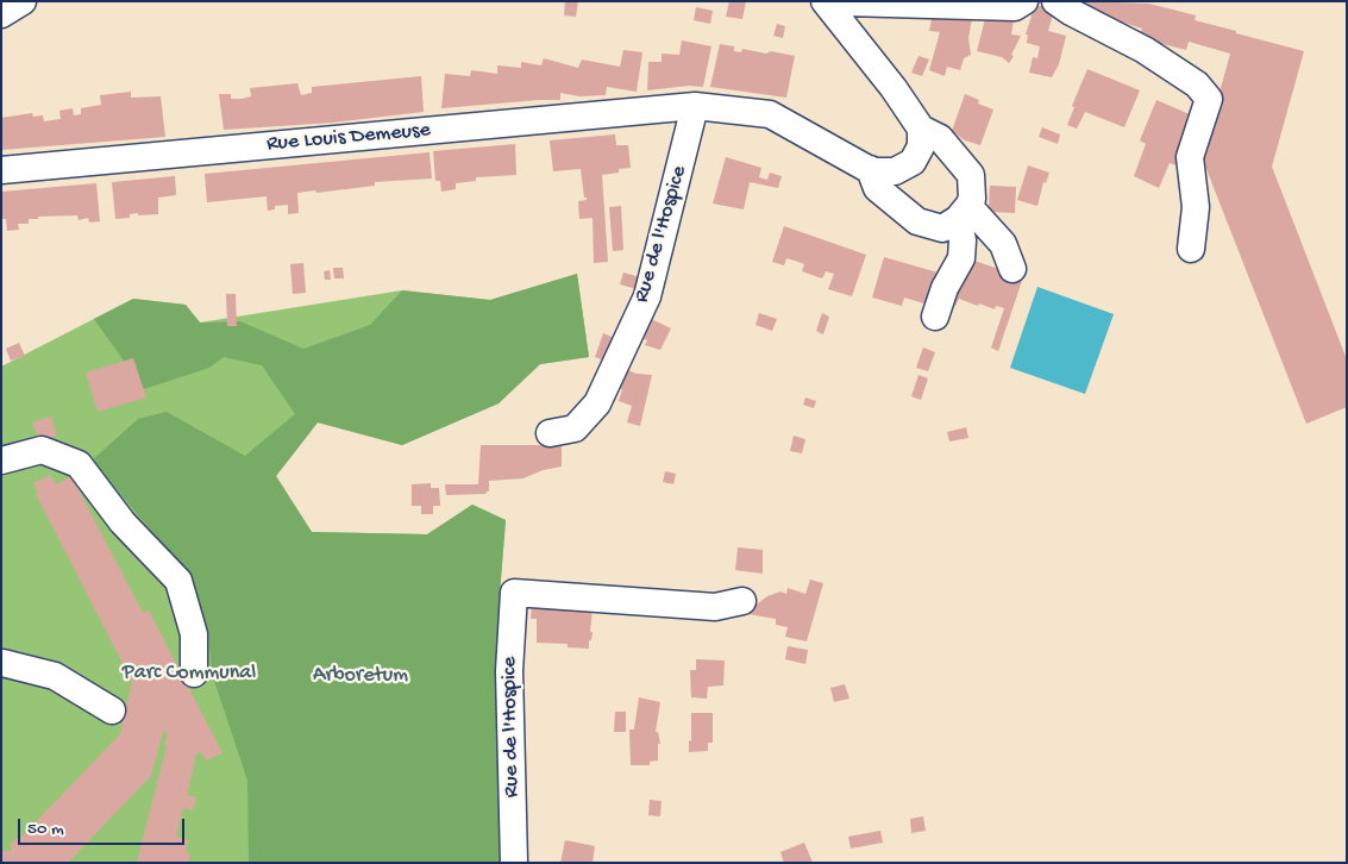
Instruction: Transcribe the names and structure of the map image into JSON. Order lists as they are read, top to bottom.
{
  "streets": {
    "street": ["Rue Louis Demeuse", "Rue de l'Hospice"]
  },
  "crossings": [
    ["Rue Louis Demeuse", "Rue de l'Hospice"]
  ],
  "parks": ["Parc Communal", "Arboretum"],
  "scale_bar": "50 m"
}
